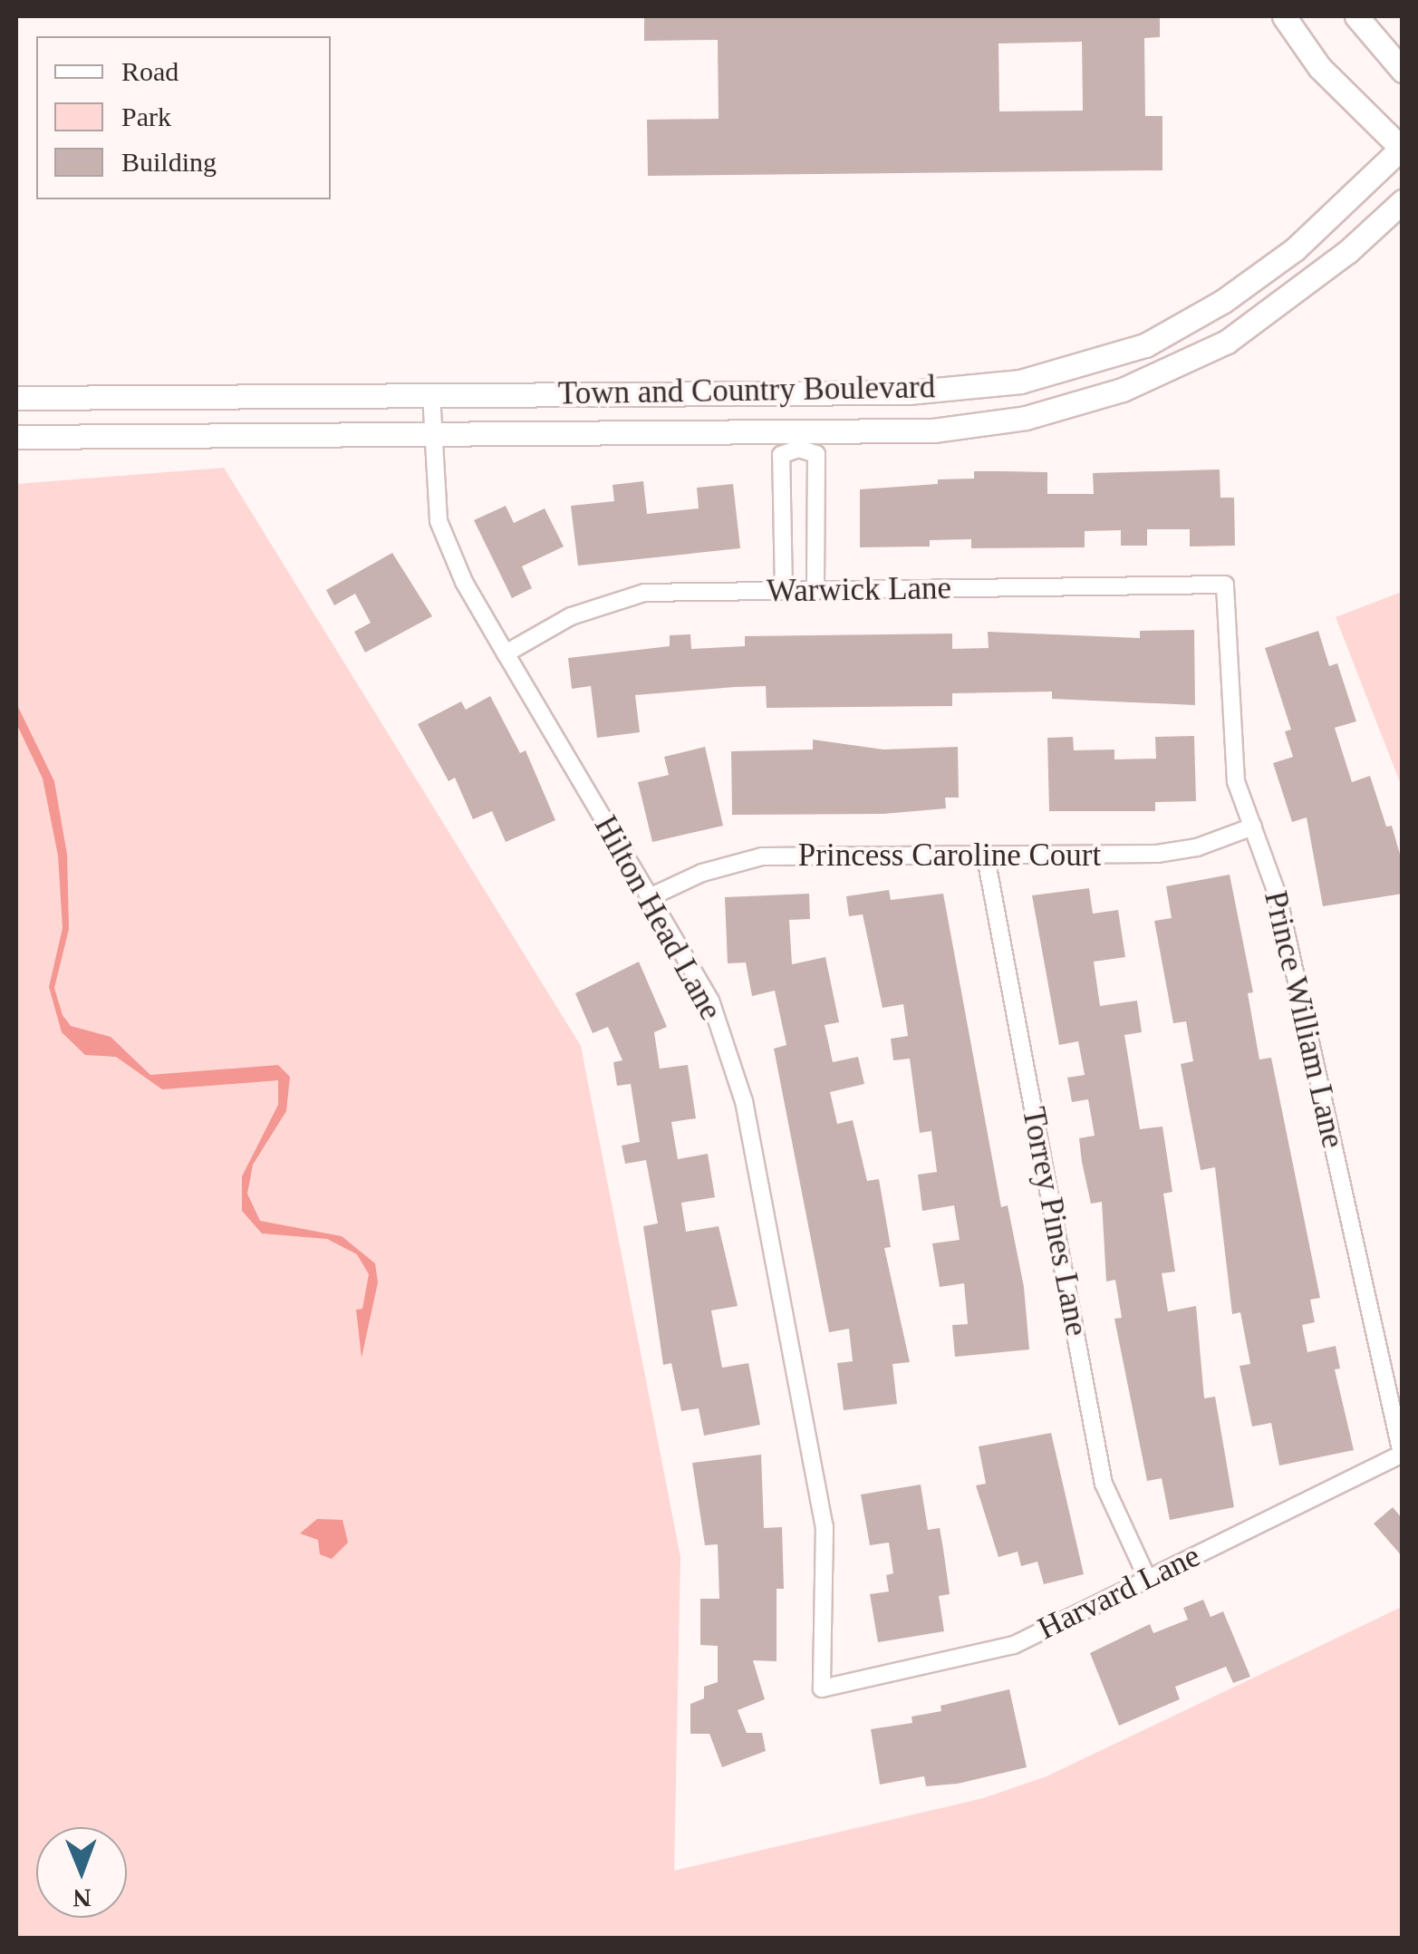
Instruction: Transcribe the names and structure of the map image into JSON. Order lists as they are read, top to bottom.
{
  "streets": {
    "main road": ["Town and Country Boulevard"],
    "street": [
      "Warwick Lane",
      "Princess Caroline Court",
      "Hilton Head Lane",
      "Prince William Lane",
      "Torrey Pines Lane",
      "Harvard Lane"
    ]
  },
  "crossings": [
    ["Town and Country Boulevard", "Hilton Head Lane"],
    ["Warwick Lane", "Hilton Head Lane"],
    ["Warwick Lane", "Prince William Lane"],
    ["Princess Caroline Court", "Hilton Head Lane"],
    ["Princess Caroline Court", "Prince William Lane"],
    ["Princess Caroline Court", "Torrey Pines Lane"],
    ["Hilton Head Lane", "Harvard Lane"],
    ["Prince William Lane", "Harvard Lane"],
    ["Torrey Pines Lane", "Harvard Lane"]
  ],
  "legend": ["Road", "Park", "Building"],
  "north": "bottom"
}
